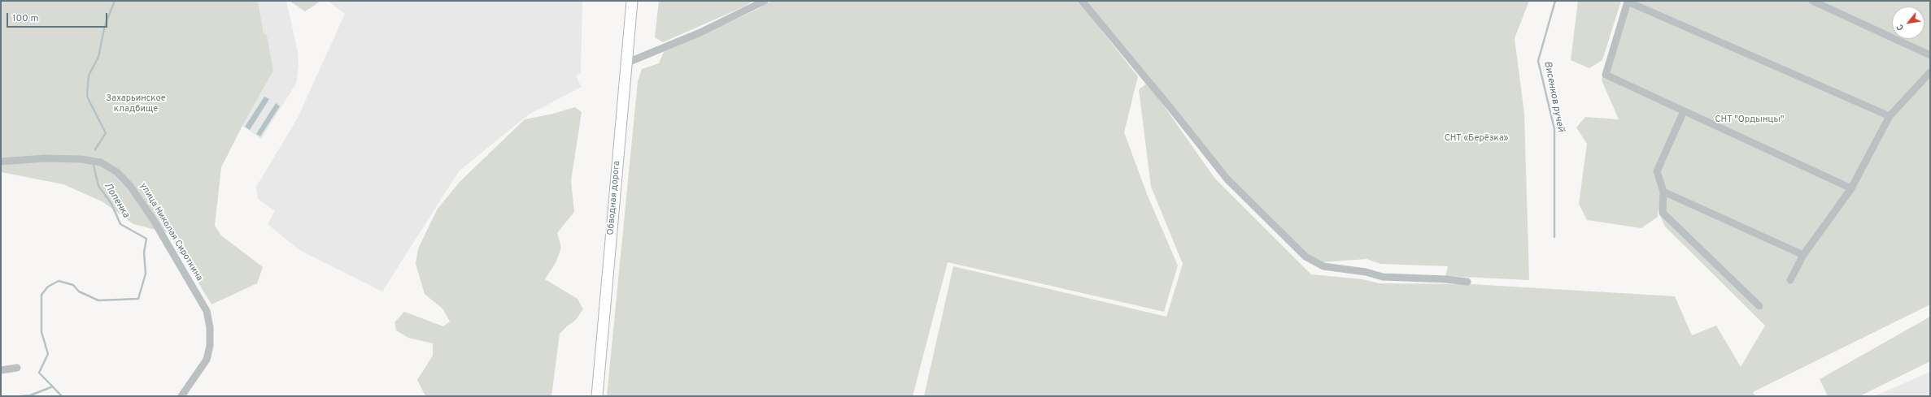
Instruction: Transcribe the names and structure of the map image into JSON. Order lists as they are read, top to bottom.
{
  "streets": {
    "main road": ["Обводная дорога"],
    "street": ["улица Николая Сироткина"]
  },
  "water": ["Висенков ручей", "Лопенка"],
  "parks": ["Захарьинское кладбище", "СНТ \"Ордынцы\"", "СНТ «Берёзка»"],
  "scale_bar": "100 m",
  "north": "bottom left"
}
